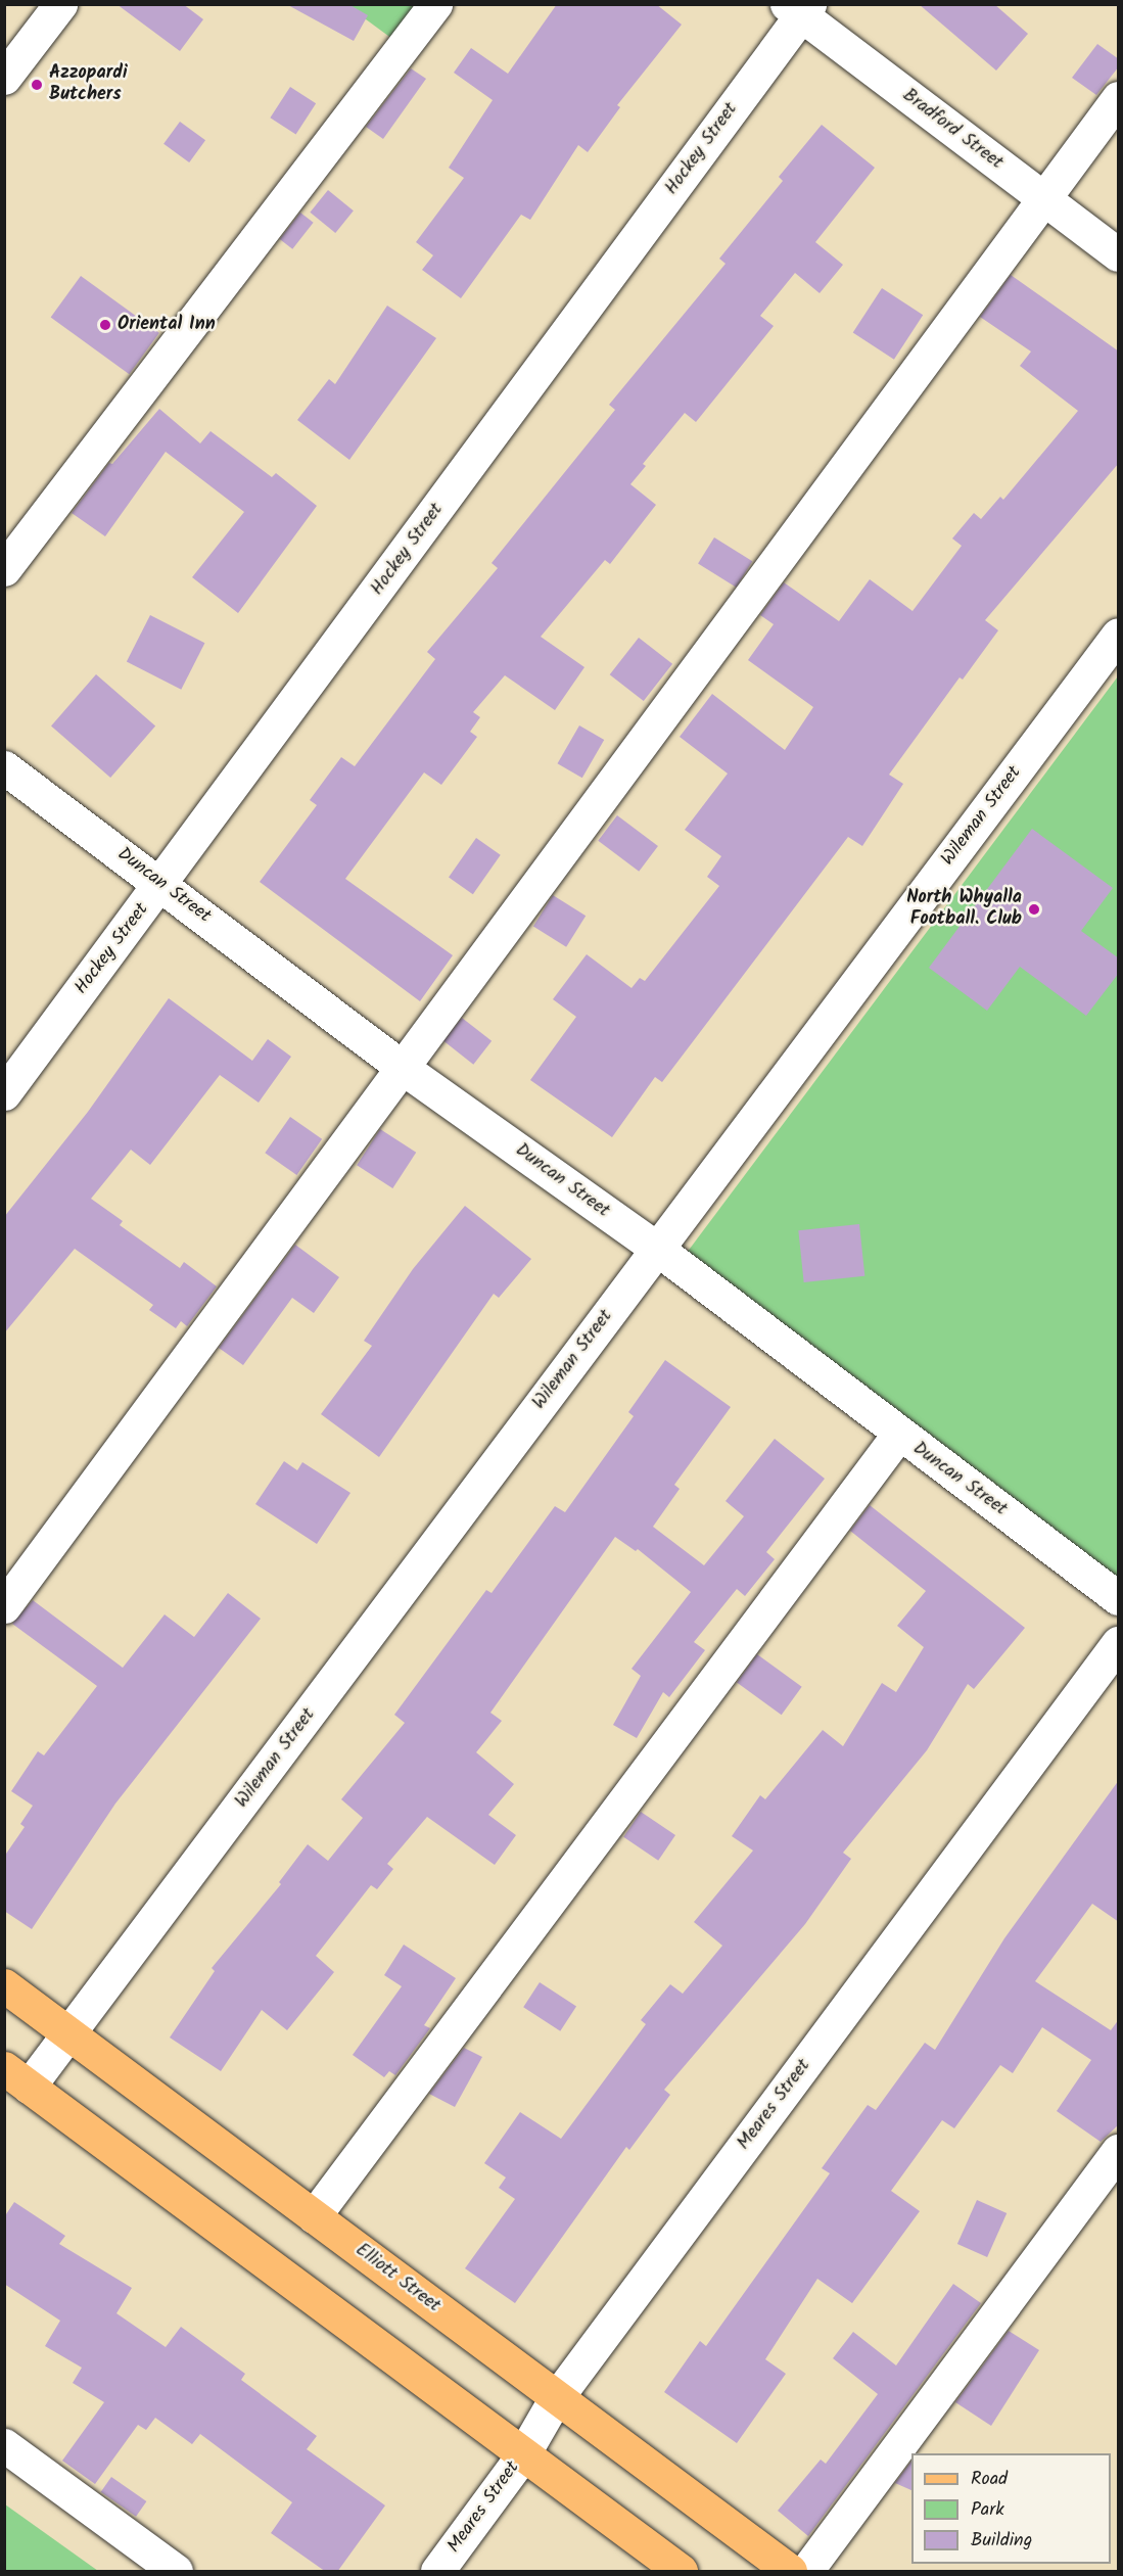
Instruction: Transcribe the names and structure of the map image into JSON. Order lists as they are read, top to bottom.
{
  "streets": {
    "main road": ["Elliott Street"],
    "street": [
      "Bradford Street",
      "Hockey Street",
      "Wileman Street",
      "Duncan Street",
      "Meares Street"
    ]
  },
  "crossings": [
    ["Bradford Street", "Hockey Street"],
    ["Hockey Street", "Duncan Street"],
    ["Wileman Street", "Duncan Street"],
    ["Wileman Street", "Elliott Street"],
    ["Meares Street", "Elliott Street"]
  ],
  "places": ["Azzopardi Butchers", "Oriental Inn", "North Whyalla Football. Club"],
  "legend": ["Road", "Park", "Building"]
}
